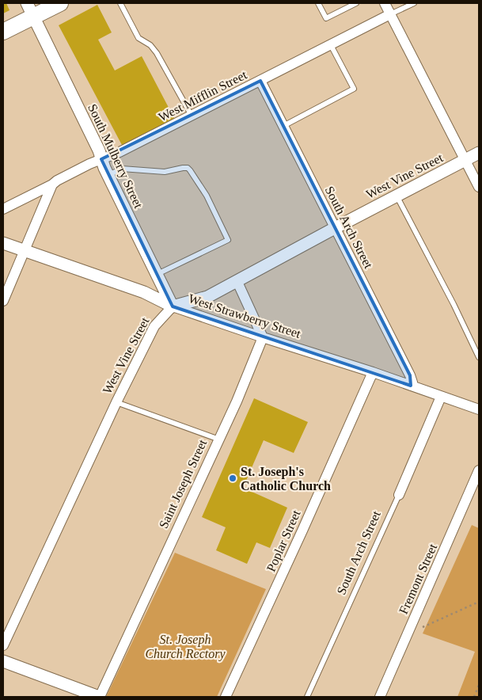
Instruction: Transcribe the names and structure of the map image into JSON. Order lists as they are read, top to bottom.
{
  "streets": {
    "street": [
      "West Mifflin Street",
      "South Mulberry Street",
      "West Vine Street",
      "South Arch Street",
      "West Strawberry Street",
      "Saint Joseph Street",
      "Poplar Street",
      "Fremont Street"
    ]
  },
  "crossings": [
    ["West Mifflin Street", "South Mulberry Street"],
    ["West Mifflin Street", "South Arch Street"],
    ["South Mulberry Street", "West Vine Street"],
    ["South Mulberry Street", "West Strawberry Street"],
    ["West Vine Street", "South Arch Street"],
    ["West Vine Street", "West Strawberry Street"],
    ["South Arch Street", "West Strawberry Street"],
    ["West Strawberry Street", "Saint Joseph Street"],
    ["West Strawberry Street", "Poplar Street"]
  ],
  "parks": ["St. Joseph Church Rectory"],
  "places": ["St. Joseph's Catholic Church"]
}
